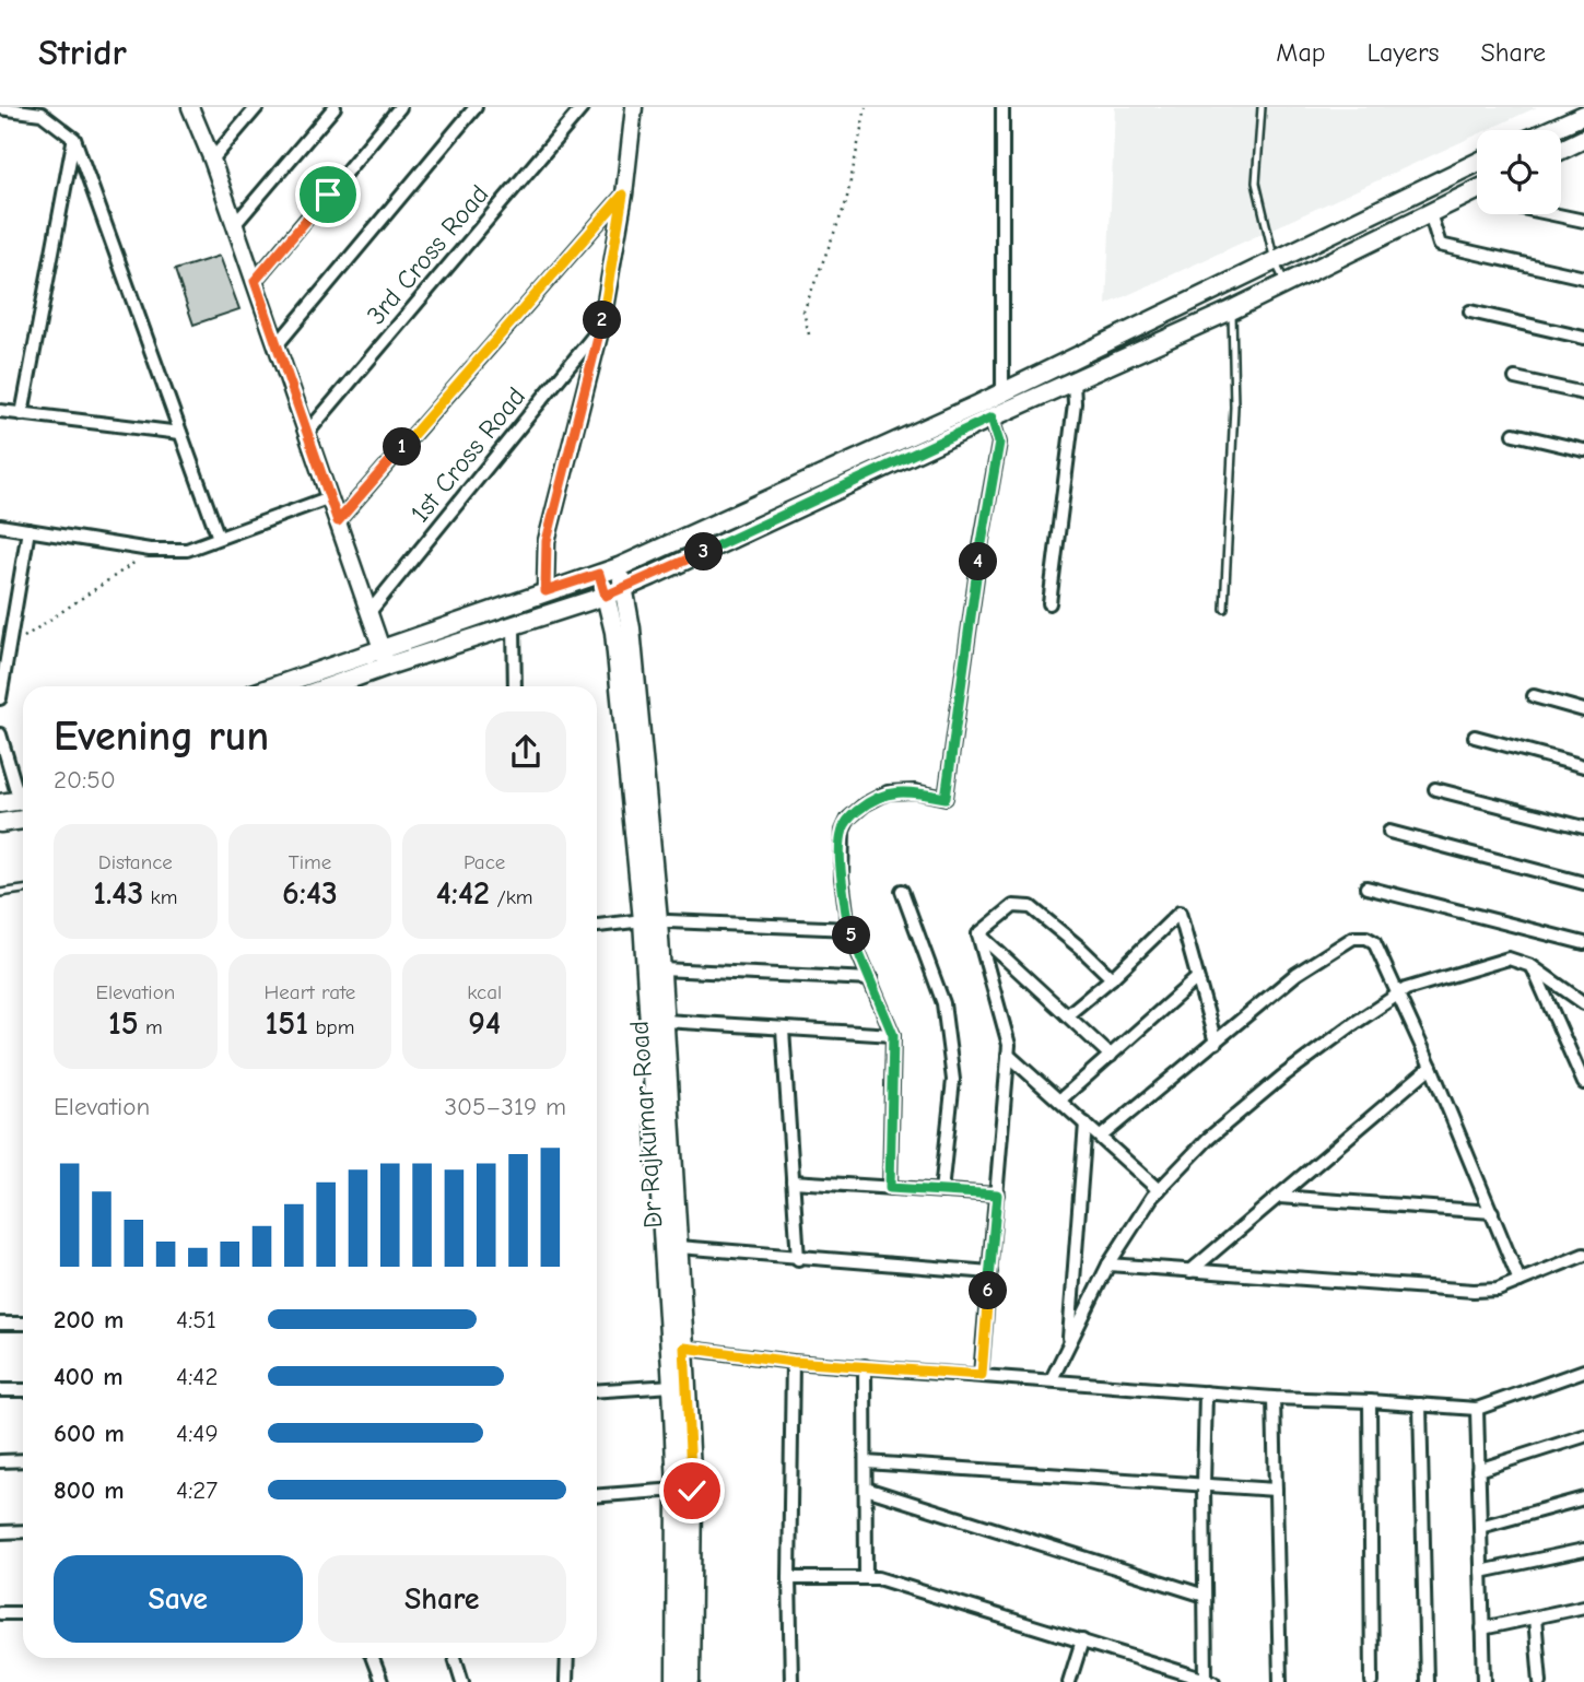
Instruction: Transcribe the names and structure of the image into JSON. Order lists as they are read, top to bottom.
{
  "streets": {
    "main road": ["Dr Rajkumar Road"],
    "street": ["3rd Cross Road", "1st Cross Road"]
  },
  "page": {
    "header": "Stridr",
    "nav": ["Map", "Layers", "Share"],
    "pins": [
      "2",
      "1",
      "3",
      "4",
      "5",
      "6"
    ],
    "heading": ["Evening run", "20:50"],
    "stats": [
      ["Distance", "1.43 km"],
      ["Time", "6:43"],
      ["Pace", "4:42 /km"],
      ["Elevation", "15 m"],
      ["Heart rate", "151 bpm"],
      ["kcal", "94"]
    ],
    "chart": ["Elevation", "305–319 m"],
    "list": [
      {
        "name": "200 m",
        "note": "4:51"
      },
      {
        "name": "400 m",
        "note": "4:42"
      },
      {
        "name": "600 m",
        "note": "4:49"
      },
      {
        "name": "800 m",
        "note": "4:27"
      }
    ],
    "buttons": ["Save", "Share"]
  }
}
